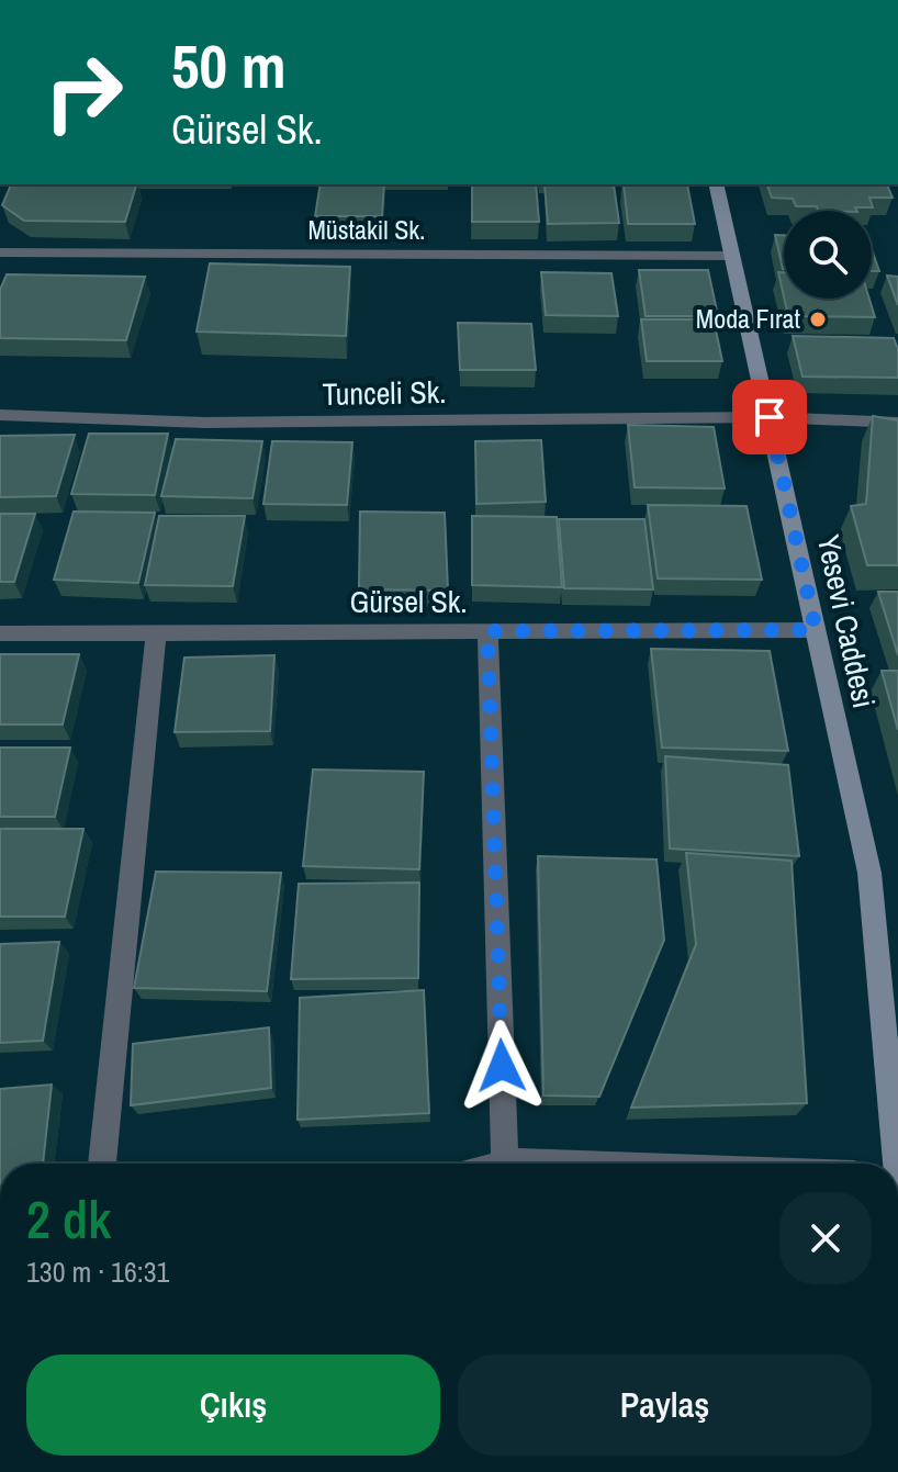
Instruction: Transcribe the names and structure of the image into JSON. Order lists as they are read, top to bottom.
{
  "streets": {
    "street": [
      "Müstakil Sk.",
      "Tunceli Sk.",
      "Gürsel Sk.",
      "Yesevi Caddesi"
    ]
  },
  "crossings": [
    ["Müstakil Sk.", "Yesevi Caddesi"],
    ["Tunceli Sk.", "Yesevi Caddesi"],
    ["Gürsel Sk.", "Yesevi Caddesi"]
  ],
  "places": ["Moda Fırat"],
  "page": {
    "turn": ["50 m", "Gürsel Sk."],
    "heading": ["2 dk", "130 m · 16:31"],
    "buttons": ["Çıkış", "Paylaş"]
  }
}
